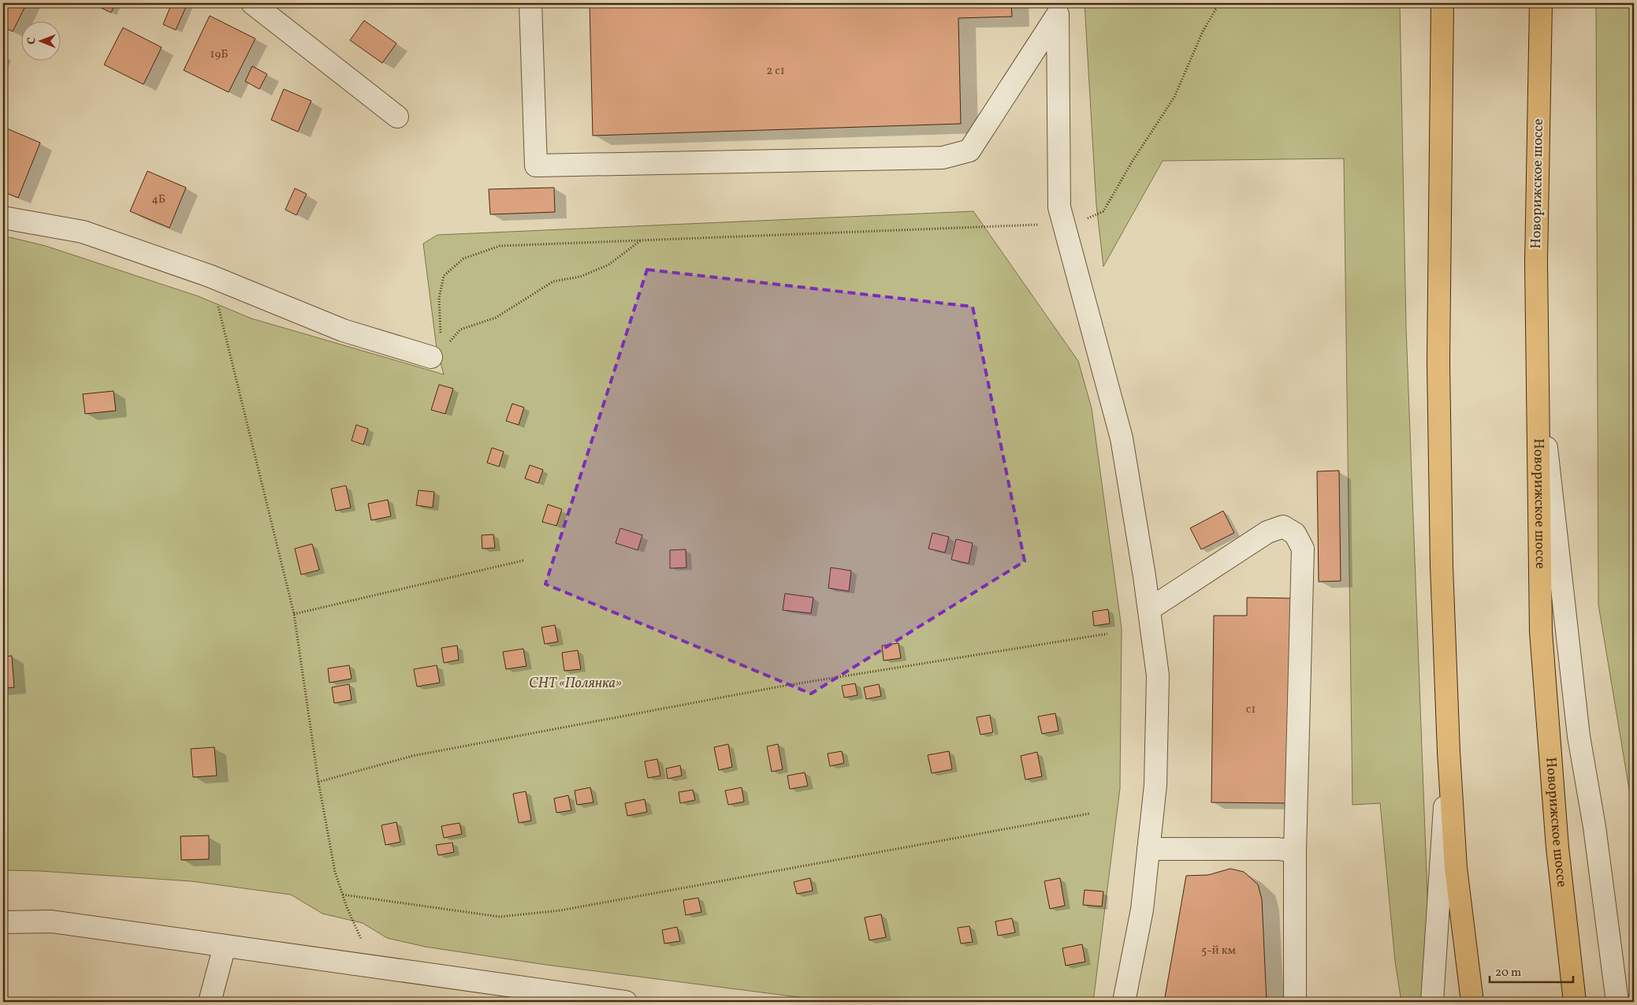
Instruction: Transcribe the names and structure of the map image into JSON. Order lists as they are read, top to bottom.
{
  "streets": {
    "highway": ["Новорижское шоссе"]
  },
  "parks": ["СНТ «Полянка»"],
  "house_numbers": [
    "19Б",
    "2 c1",
    "4Б",
    "с1",
    "5-й км"
  ],
  "scale_bar": "20 m",
  "north": "left"
}
